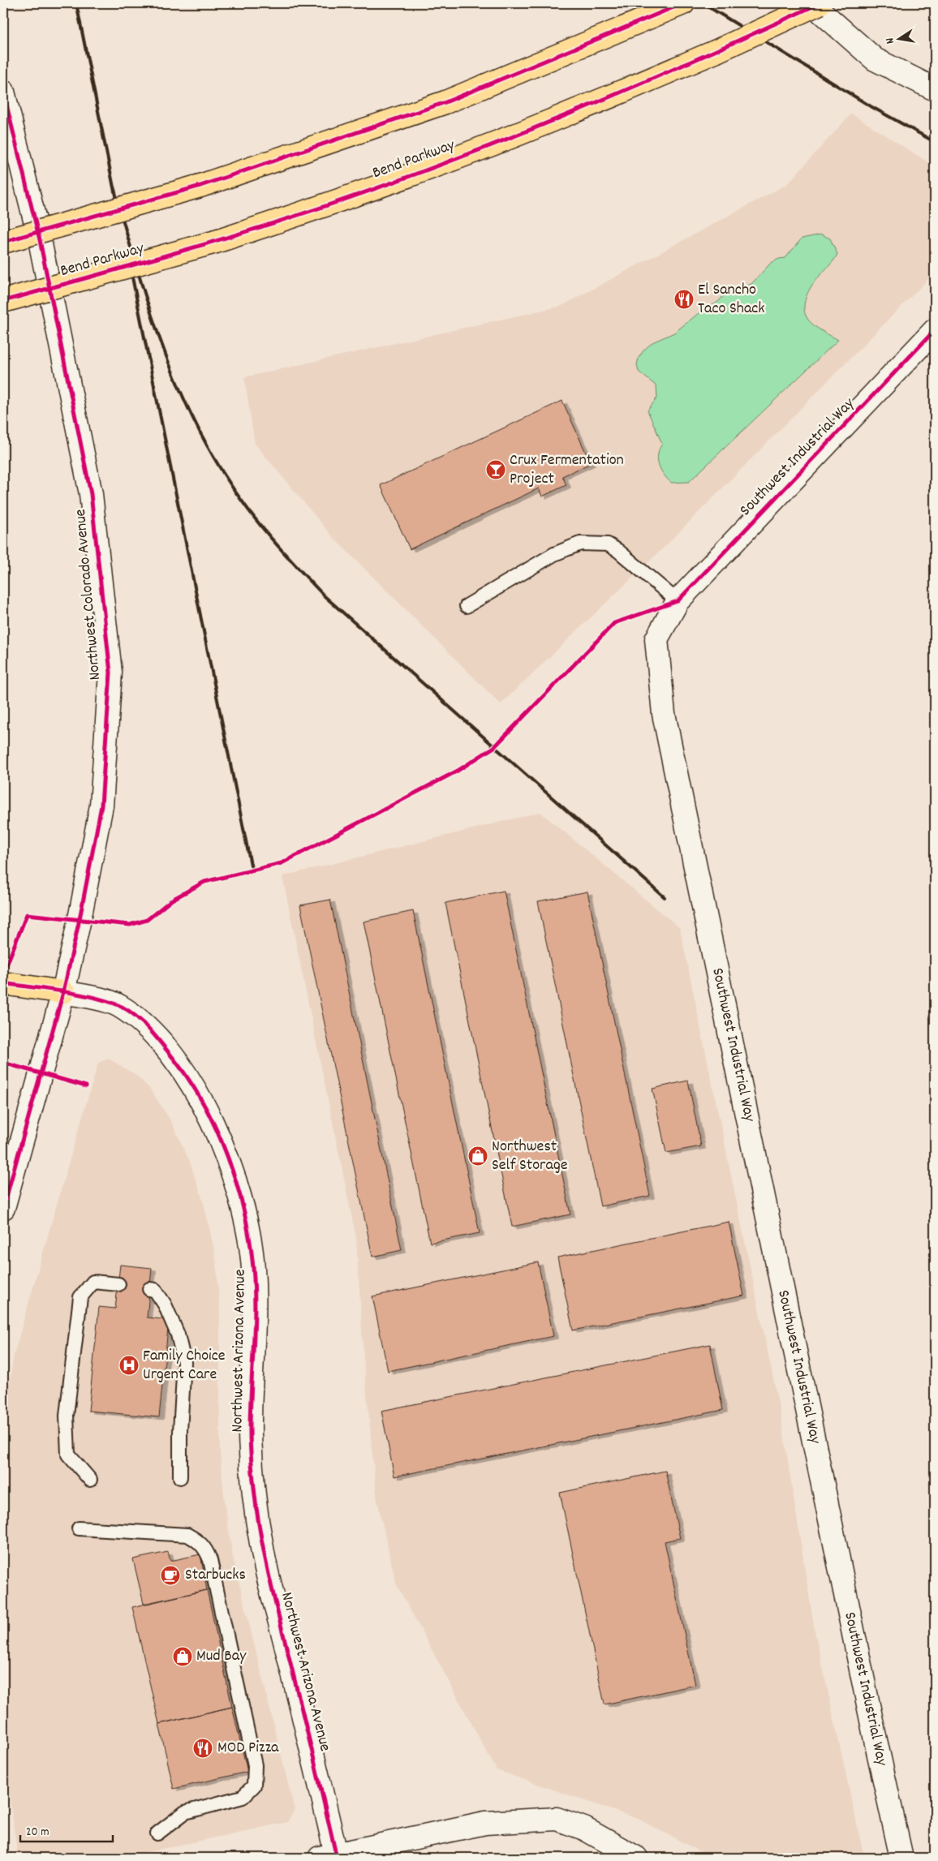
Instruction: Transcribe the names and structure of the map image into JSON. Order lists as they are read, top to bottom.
{
  "streets": {
    "highway": ["Bend Parkway"],
    "street": ["Southwest Industrial Way", "Northwest Colorado Avenue", "Northwest Arizona Avenue"]
  },
  "crossings": [
    ["Northwest Colorado Avenue", "Northwest Arizona Avenue"]
  ],
  "places": {
    "restaurant": ["El Sancho Taco Shack", "MOD Pizza"],
    "bar": ["Crux Fermentation Project"],
    "shop": ["Northwest Self Storage", "Mud Bay"],
    "hospital": ["Family Choice Urgent Care"],
    "cafe": ["Starbucks"]
  },
  "scale_bar": "20 m",
  "north": "left"
}
